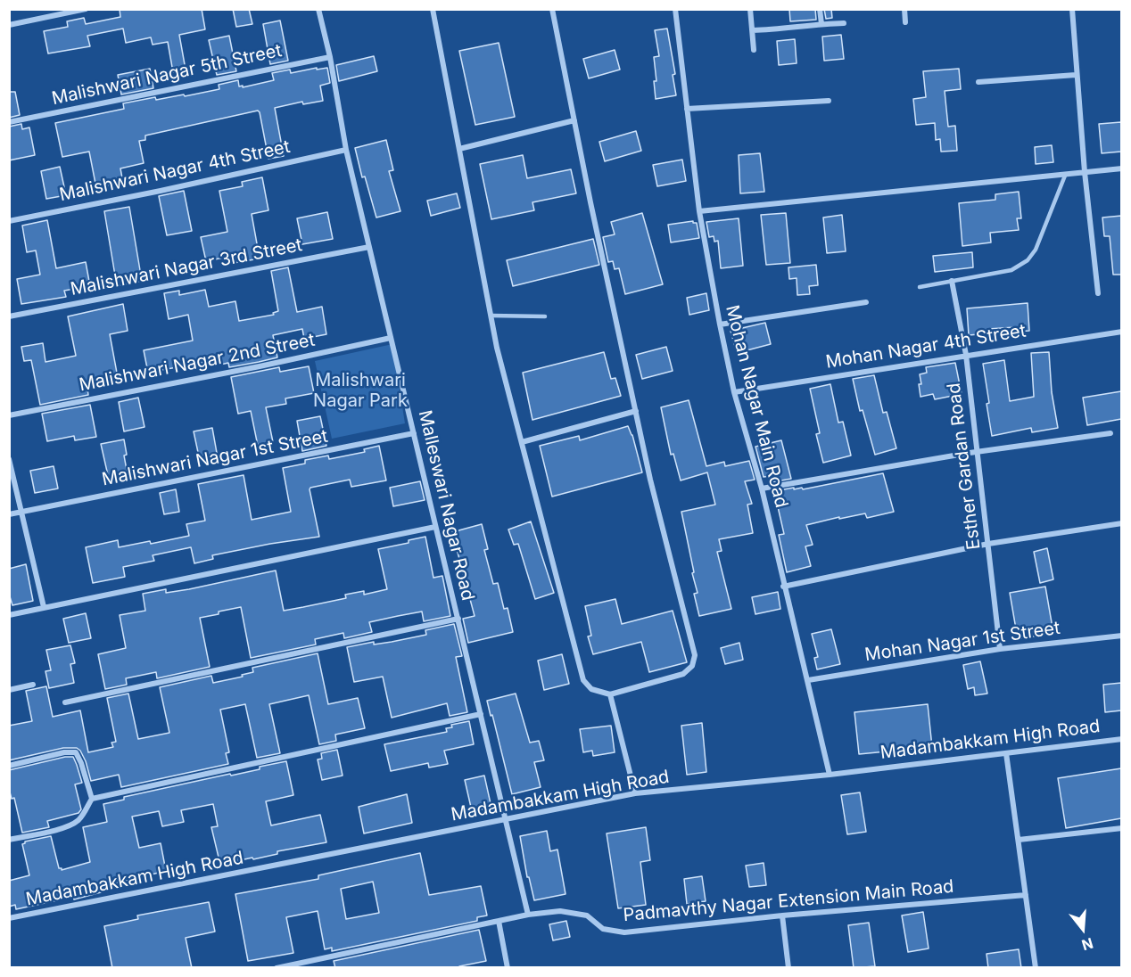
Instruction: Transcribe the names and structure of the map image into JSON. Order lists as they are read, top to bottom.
{
  "streets": {
    "street": [
      "Malishwari Nagar 5th Street",
      "Malishwari Nagar 4th Street",
      "Malishwari Nagar 3rd Street",
      "Mohan Nagar 4th Street",
      "Malishwari Nagar 2nd Street",
      "Mohan Nagar Main Road",
      "Malishwari Nagar 1st Street",
      "Esther Gardan Road",
      "Malleswari Nagar Road",
      "Mohan Nagar 1st Street",
      "Madambakkam High Road",
      "Padmavthy Nagar Extension Main Road"
    ]
  },
  "crossings": [
    ["Malishwari Nagar 5th Street", "Malleswari Nagar Road"],
    ["Malishwari Nagar 4th Street", "Malleswari Nagar Road"],
    ["Malishwari Nagar 3rd Street", "Malleswari Nagar Road"],
    ["Mohan Nagar 4th Street", "Mohan Nagar Main Road"],
    ["Mohan Nagar 4th Street", "Esther Gardan Road"],
    ["Malishwari Nagar 2nd Street", "Malleswari Nagar Road"],
    ["Mohan Nagar Main Road", "Mohan Nagar 1st Street"],
    ["Mohan Nagar Main Road", "Madambakkam High Road"],
    ["Malishwari Nagar 1st Street", "Malleswari Nagar Road"],
    ["Esther Gardan Road", "Mohan Nagar 1st Street"],
    ["Malleswari Nagar Road", "Madambakkam High Road"],
    ["Malleswari Nagar Road", "Padmavthy Nagar Extension Main Road"]
  ],
  "parks": ["Malishwari Nagar Park"],
  "north": "bottom"
}
